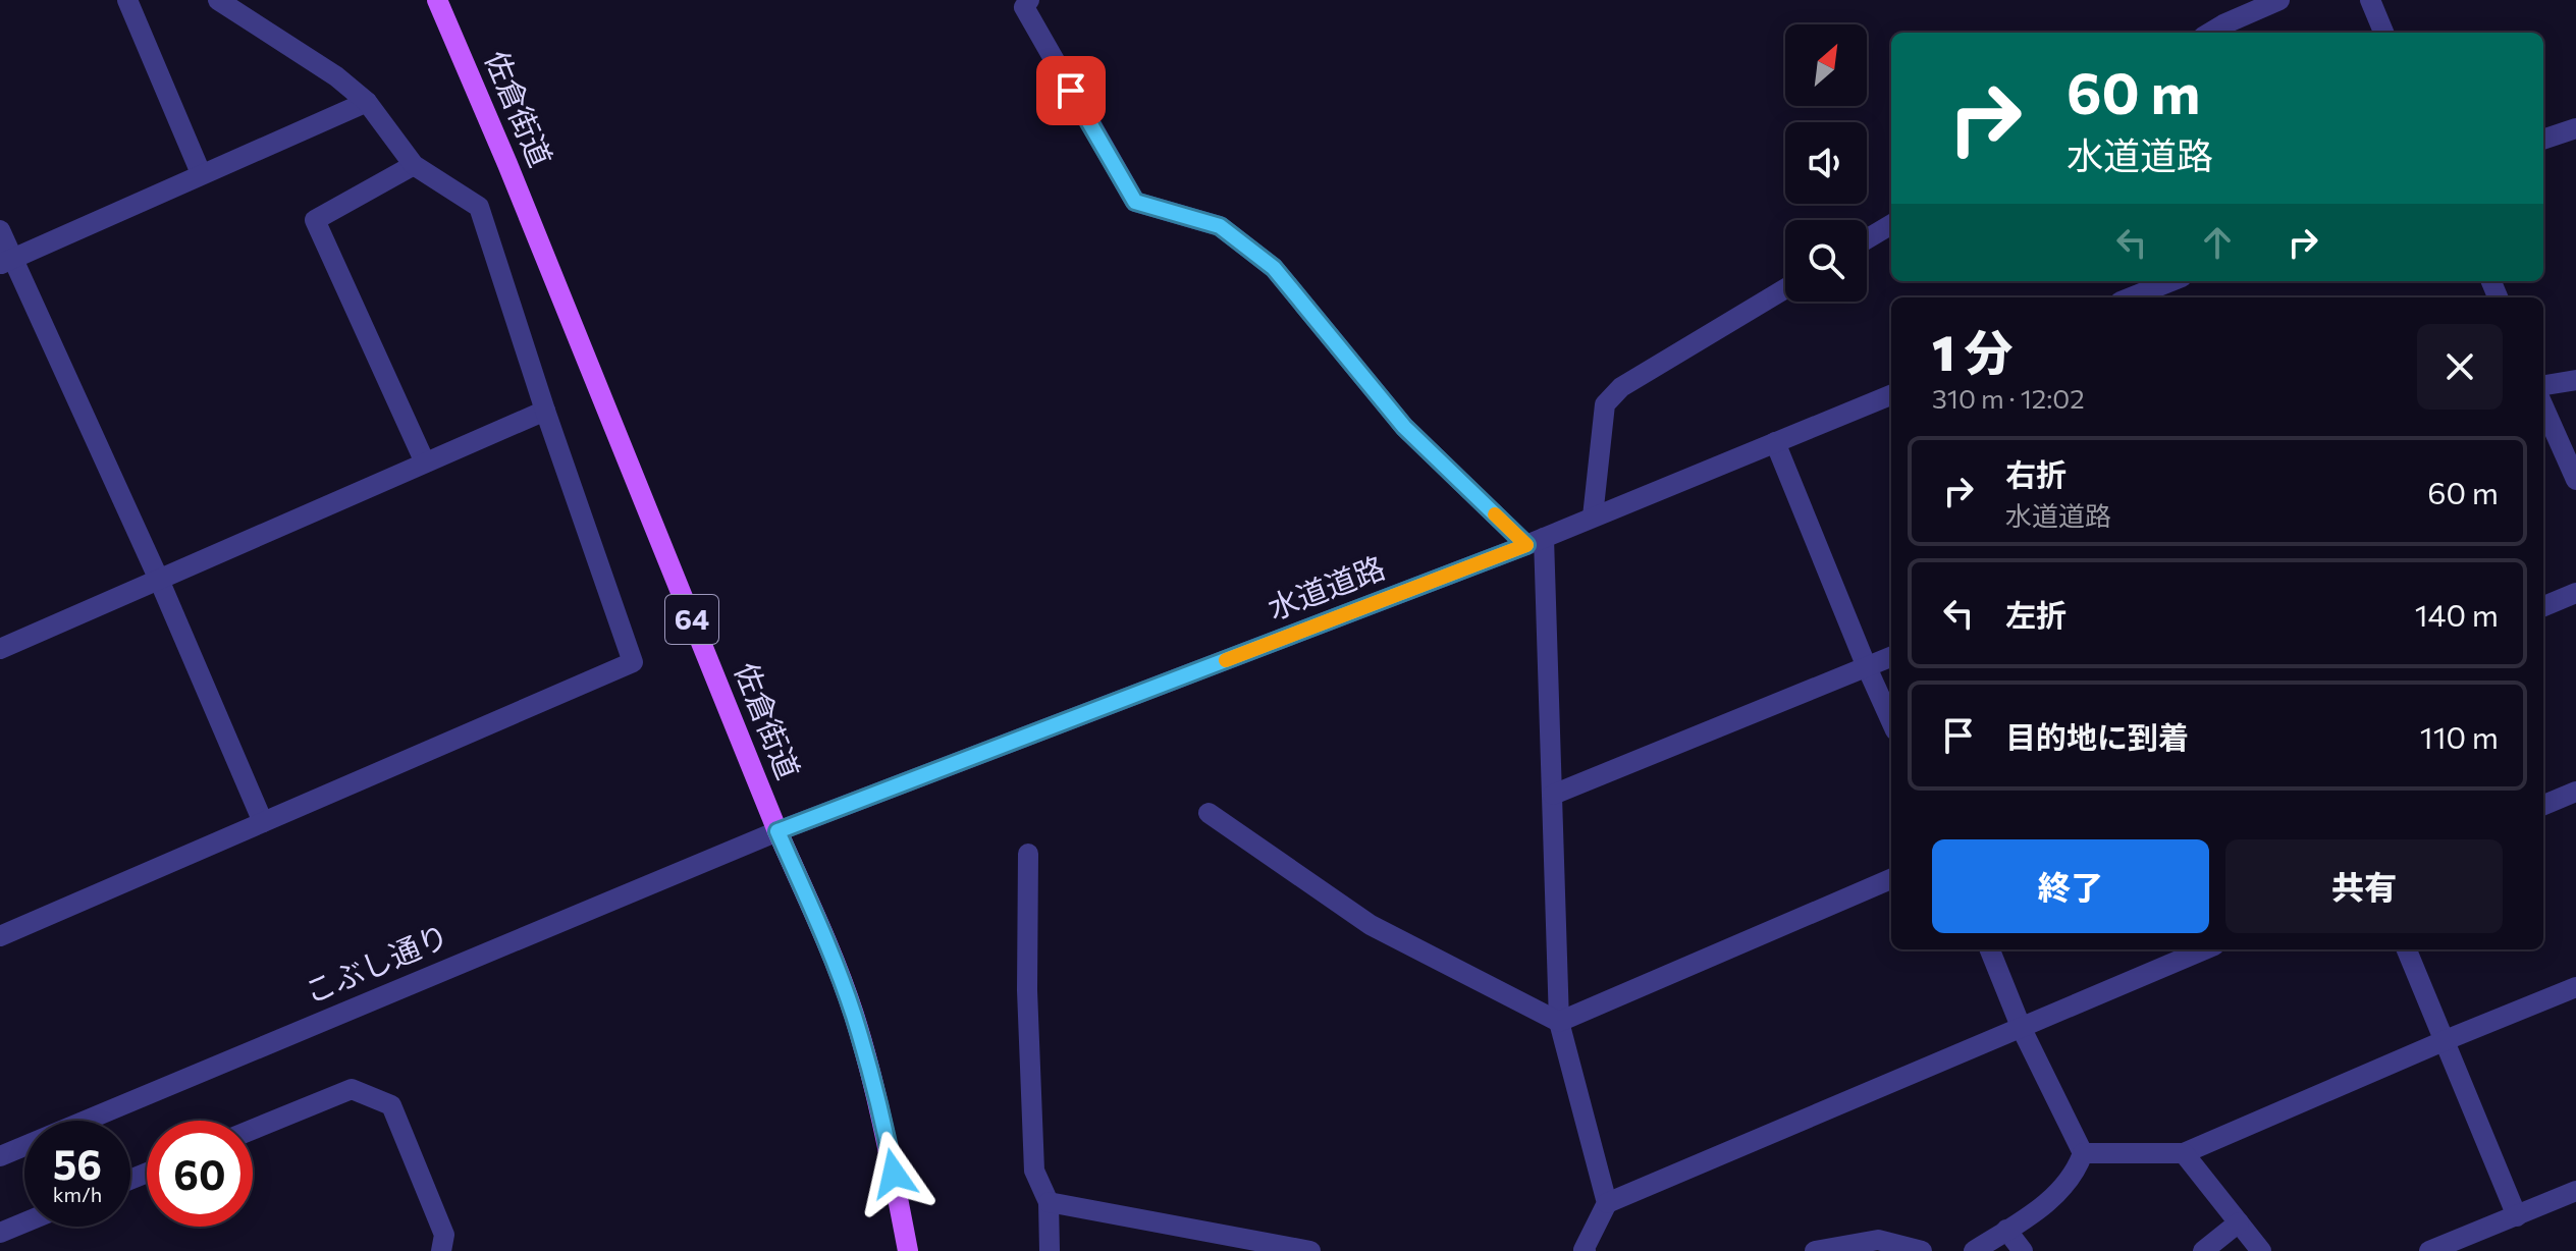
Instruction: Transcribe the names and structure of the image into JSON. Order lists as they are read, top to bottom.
{
  "streets": {
    "main road": ["佐倉街道", "64"],
    "street": ["水道道路", "こぶし通り"]
  },
  "crossings": [
    ["佐倉街道", "水道道路"],
    ["佐倉街道", "こぶし通り"],
    ["水道道路", "こぶし通り"]
  ],
  "north": "top right",
  "page": {
    "turn": ["60 m", "水道道路"],
    "heading": ["1 分", "310 m · 12:02"],
    "list": [
      {
        "name": "右折",
        "note": "水道道路",
        "value": "60 m"
      },
      {
        "name": "左折",
        "value": "140 m"
      },
      {
        "name": "目的地に到着",
        "value": "110 m"
      }
    ],
    "buttons": ["終了", "共有"],
    "speed": "56 km/h",
    "limit": "60"
  }
}
